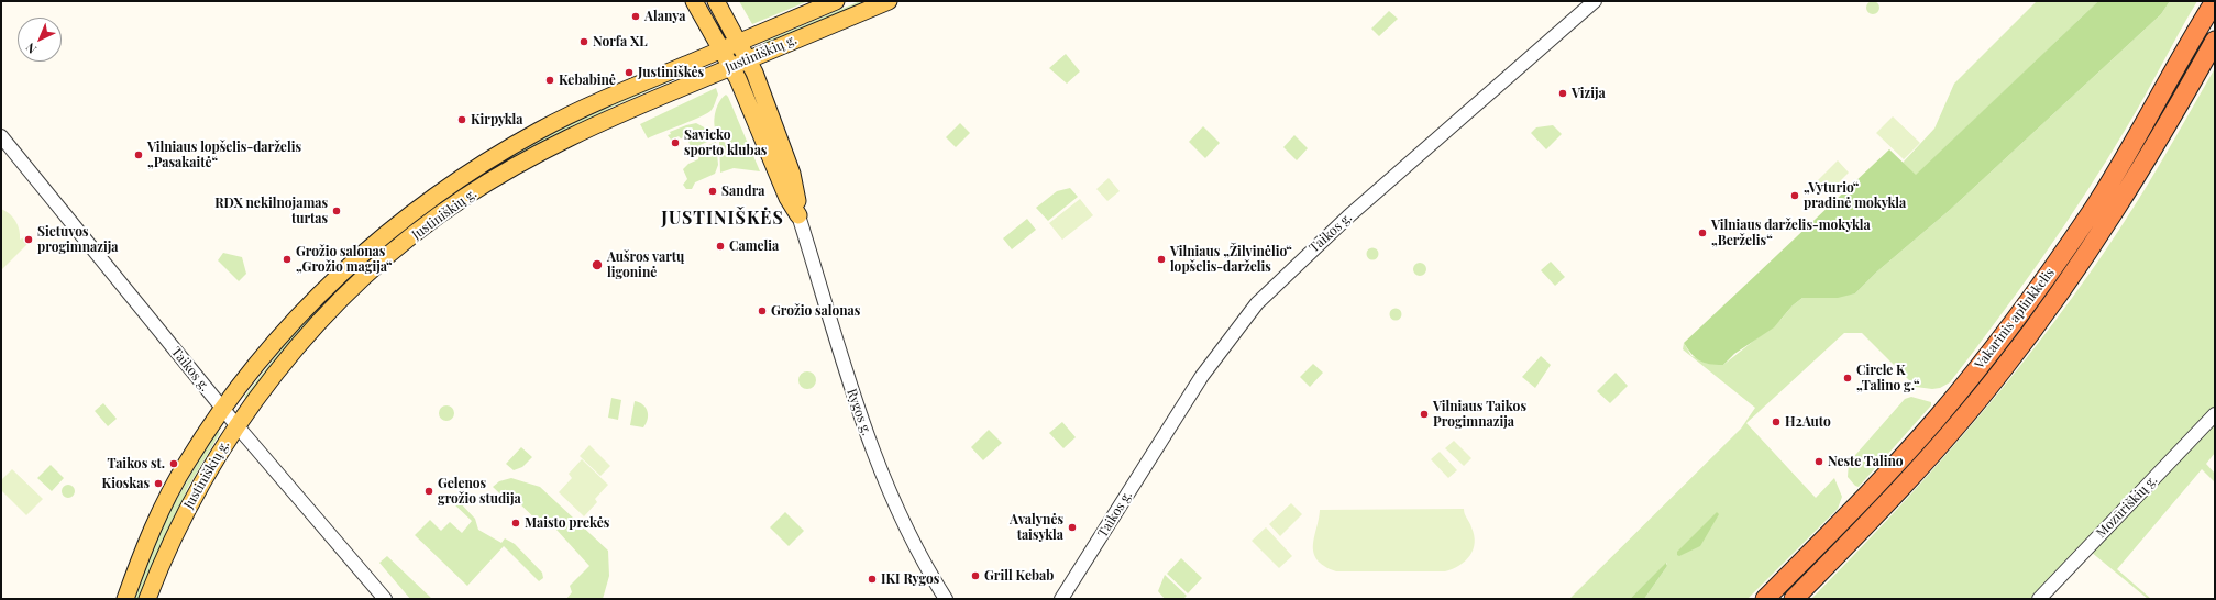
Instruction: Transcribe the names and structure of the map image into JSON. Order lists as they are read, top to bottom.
{
  "streets": {
    "highway": ["Vakarinis aplinkkelis"],
    "main road": ["Justiniškių g.", "Rygos g."],
    "street": ["Taikos g.", "Mozūriškių g."]
  },
  "crossings": [
    ["Justiniškių g.", "Taikos g."],
    ["Justiniškių g.", "Rygos g."]
  ],
  "districts": ["JUSTINIŠKĖS"],
  "places": [
    "Alanya",
    "Norfa XL",
    "Justiniškės",
    "Kebabinė",
    "Vizija",
    "Kirpykla",
    "Savicko sporto klubas",
    "Vilniaus lopšelis-darželis „Pasakaitė“",
    "Sandra",
    "„Vyturio“ pradinė mokykla",
    "RDX nekilnojamas turtas",
    "Vilniaus darželis-mokykla „Berželis“",
    "Sietuvos progimnazija",
    "Camelia",
    "Grožio salonas „Grožio magija“",
    "Vilniaus „Žilvinėlio“ lopšelis-darželis",
    "Aušros vartų ligoninė",
    "Grožio salonas",
    "Circle K „Talino g.“",
    "Vilniaus Taikos Progimnazija",
    "H2Auto",
    "Neste Talino",
    "Taikos st.",
    "Kioskas",
    "Gelenos grožio studija",
    "Maisto prekės",
    "Avalynės taisykla",
    "Grill Kebab",
    "IKI Rygos"
  ],
  "north": "bottom left"
}
